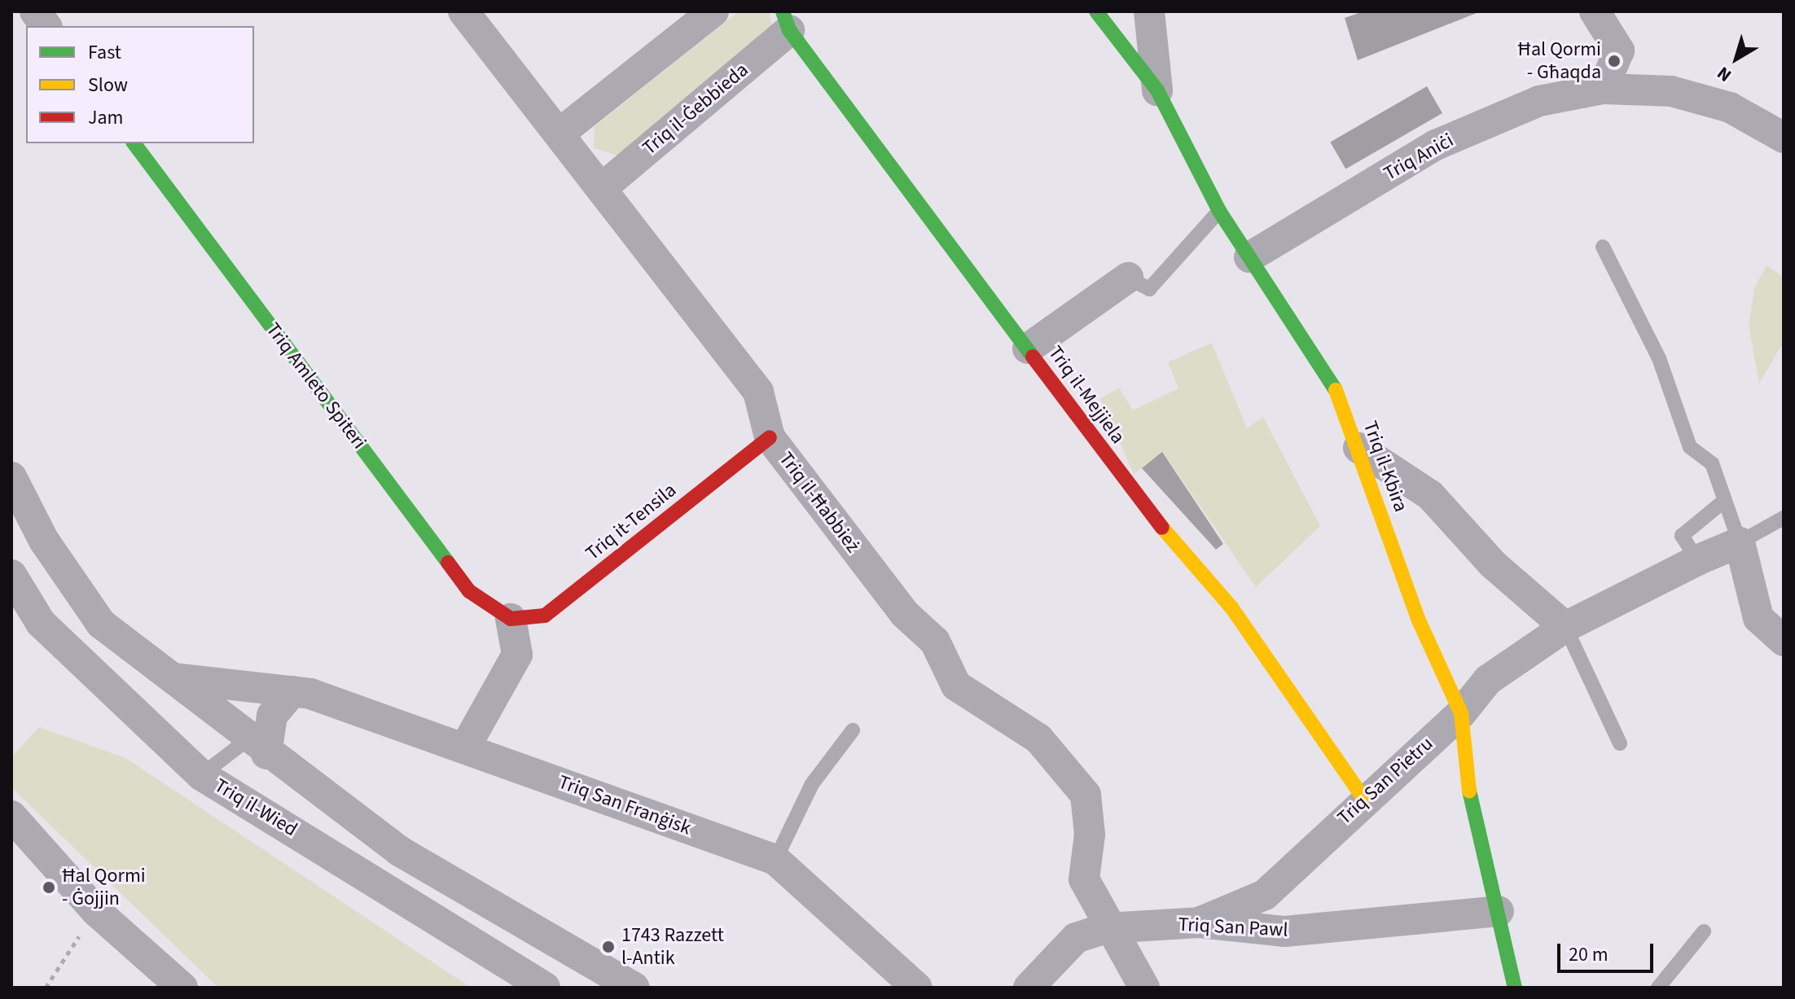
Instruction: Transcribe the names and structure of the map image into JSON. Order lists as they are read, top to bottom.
{
  "streets": {
    "street": [
      "Triq il-Ġebbieda",
      "Triq Aniċi",
      "Triq Amleto Spiteri",
      "Triq il-Mejjiela",
      "Triq il-Kbira",
      "Triq il-Ħabbież",
      "Triq it-Tensila",
      "Triq San Pietru",
      "Triq San Franġisk",
      "Triq il-Wied",
      "Triq San Pawl"
    ]
  },
  "crossings": [
    ["Triq il-Ġebbieda", "Triq il-Mejjiela"],
    ["Triq il-Ġebbieda", "Triq il-Ħabbież"],
    ["Triq Aniċi", "Triq il-Kbira"],
    ["Triq Amleto Spiteri", "Triq it-Tensila"],
    ["Triq il-Mejjiela", "Triq San Pietru"],
    ["Triq il-Kbira", "Triq San Pietru"],
    ["Triq il-Kbira", "Triq San Pawl"],
    ["Triq il-Ħabbież", "Triq it-Tensila"],
    ["Triq il-Ħabbież", "Triq San Pawl"],
    ["Triq San Pietru", "Triq San Pawl"]
  ],
  "places": ["Ħal Qormi - Għaqda", "Ħal Qormi - Ġojjin", "1743 Razzett l-Antik"],
  "legend": ["Fast", "Slow", "Jam"],
  "scale_bar": "20 m",
  "north": "bottom left"
}
